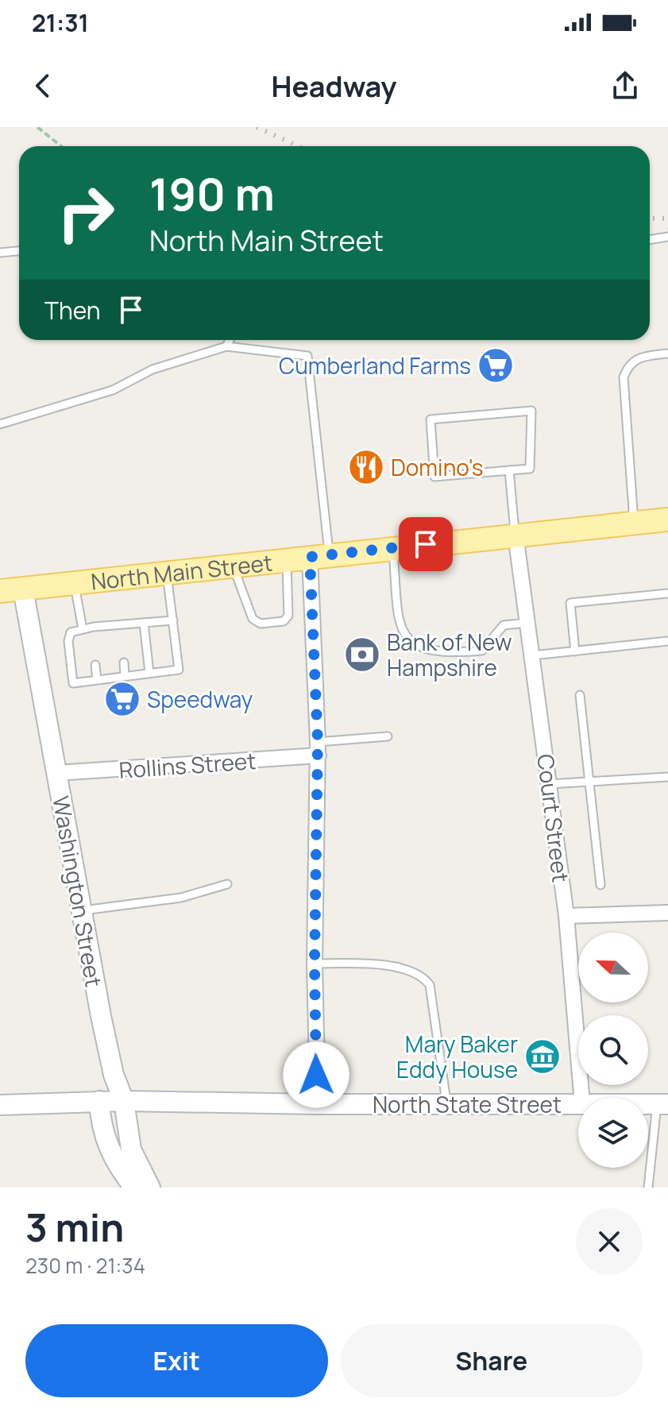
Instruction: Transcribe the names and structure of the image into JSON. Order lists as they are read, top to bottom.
{
  "streets": {
    "main road": ["North Main Street"],
    "street": [
      "Rollins Street",
      "Court Street",
      "Washington Street",
      "North State Street"
    ]
  },
  "crossings": [
    ["North Main Street", "Court Street"],
    ["North Main Street", "Washington Street"],
    ["Rollins Street", "Washington Street"],
    ["Washington Street", "North State Street"]
  ],
  "places": {
    "supermarket": ["Cumberland Farms", "Speedway"],
    "restaurant": ["Domino's"],
    "bank": ["Bank of New Hampshire"],
    "museum": ["Mary Baker Eddy House"]
  },
  "north": "left",
  "page": {
    "status": "21:31",
    "header": "Headway",
    "turn": ["190 m", "North Main Street"],
    "then": "Then",
    "heading": ["3 min", "230 m · 21:34"],
    "buttons": ["Exit", "Share"]
  }
}
